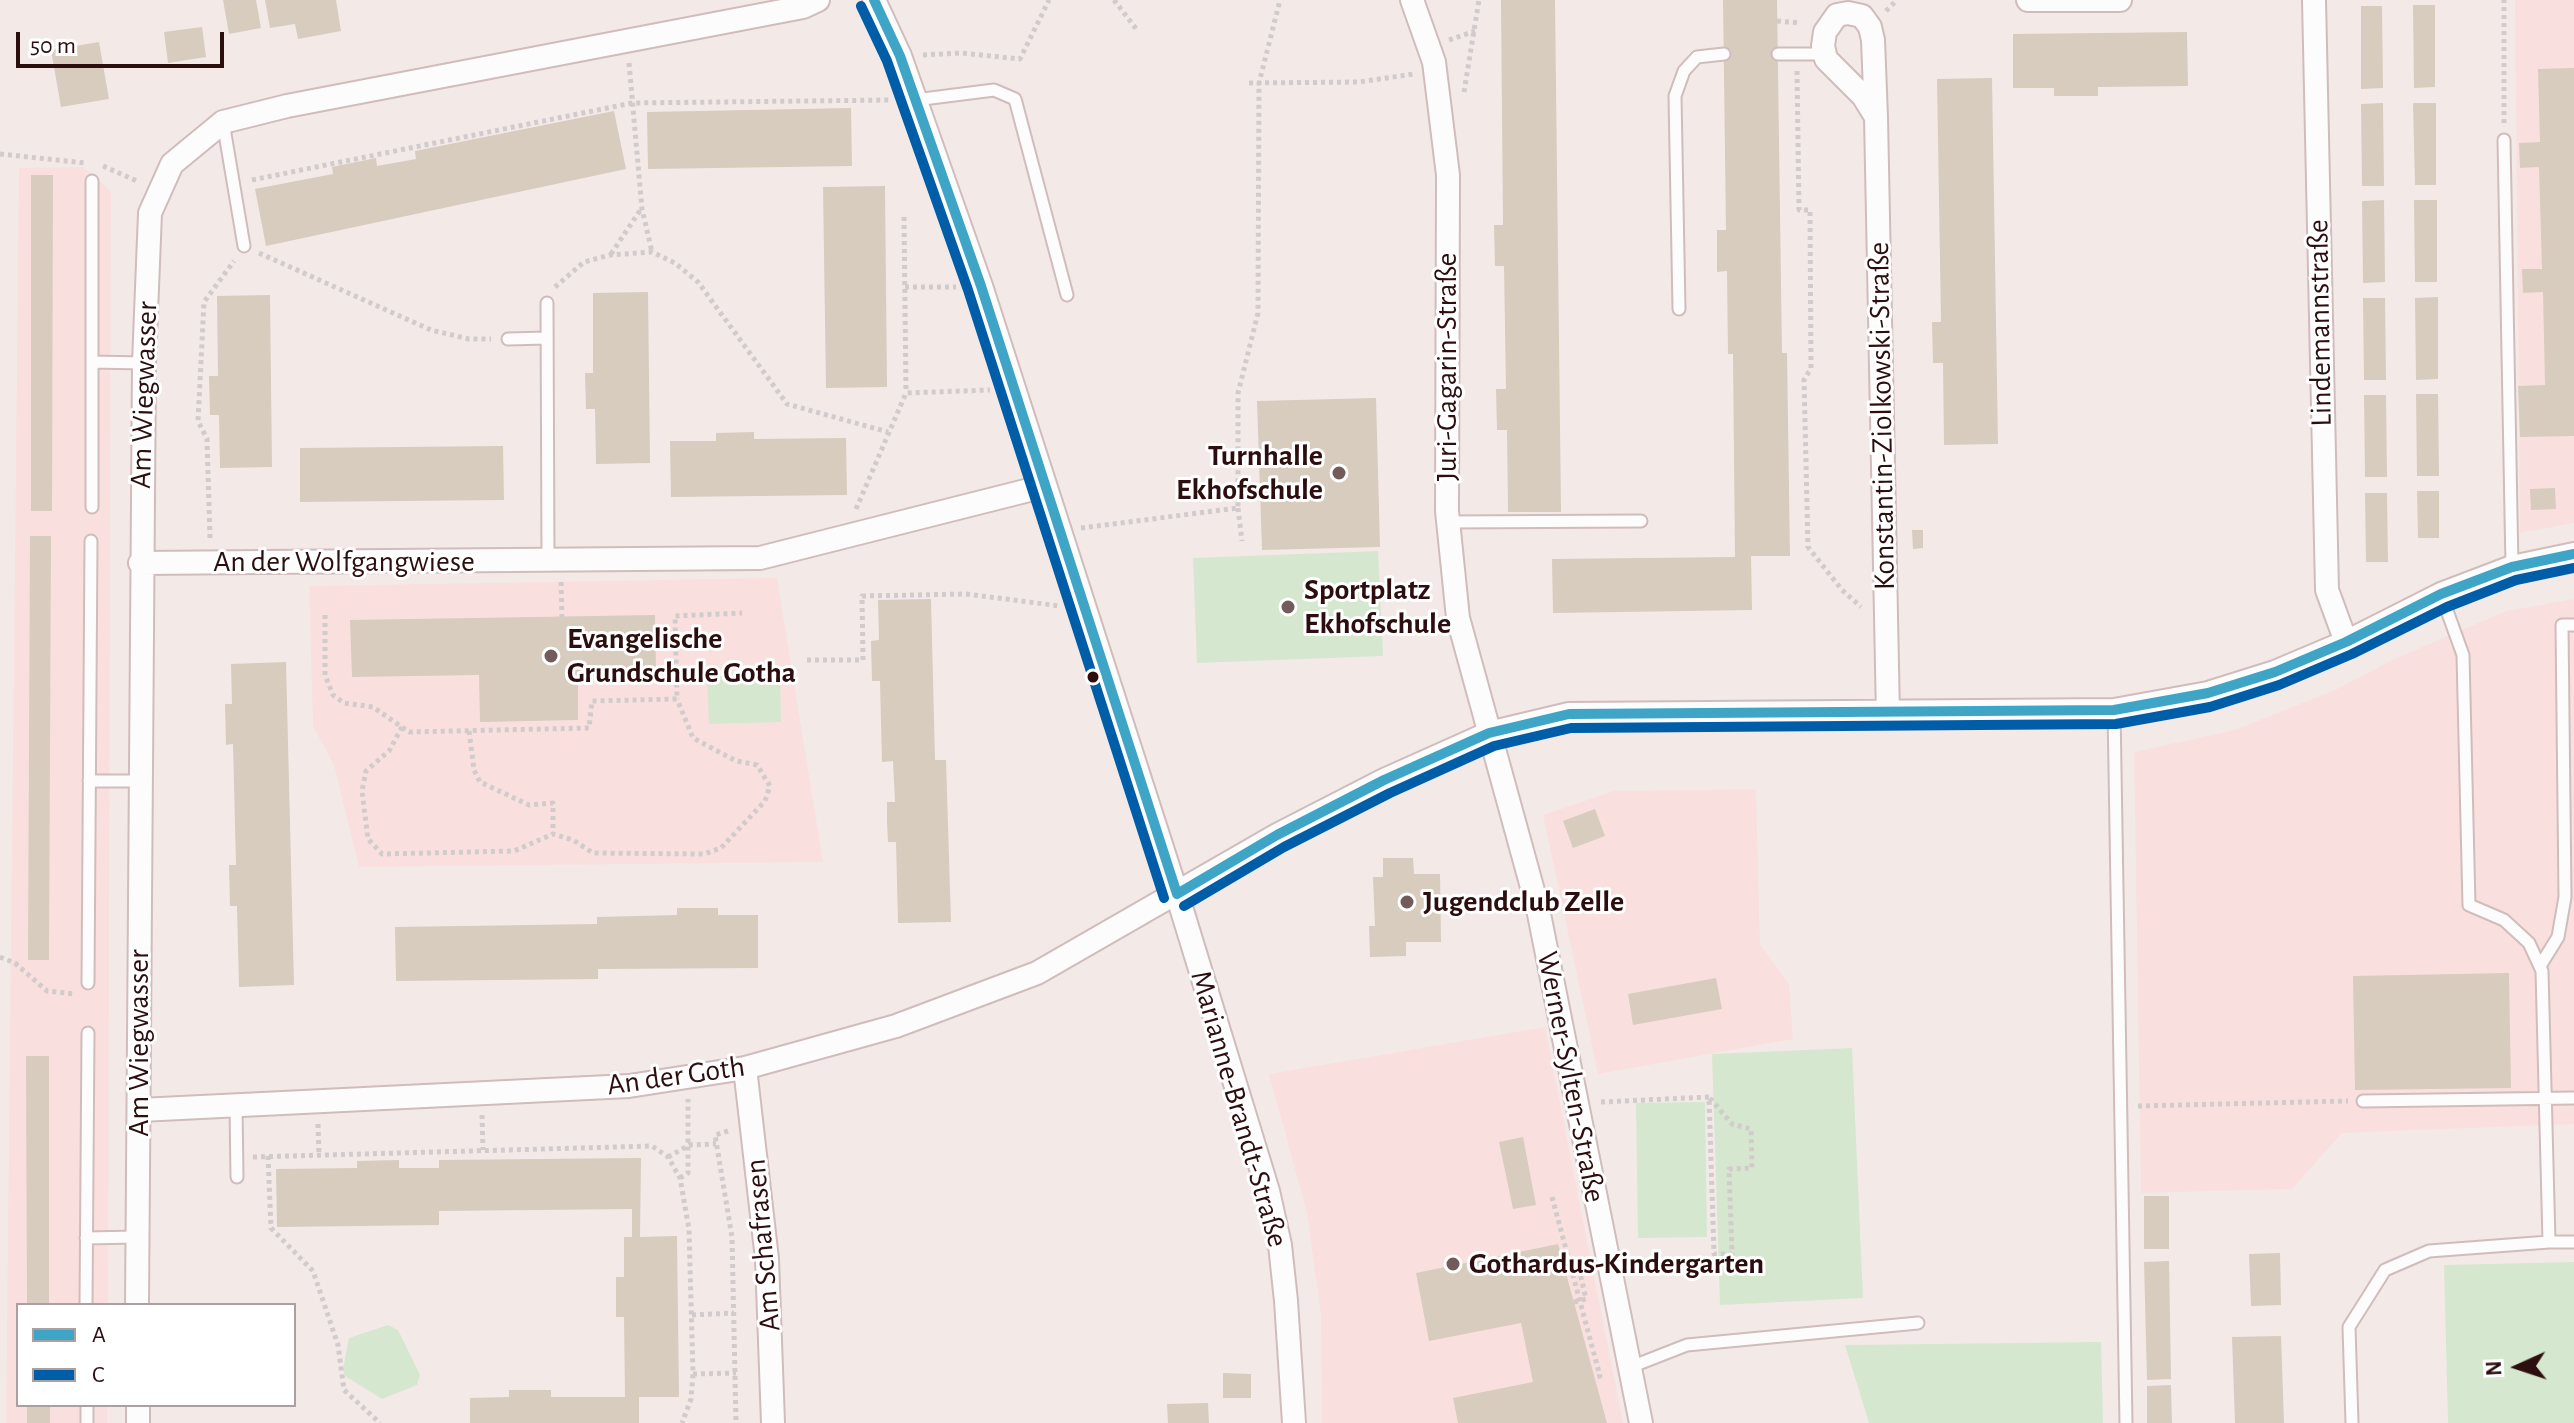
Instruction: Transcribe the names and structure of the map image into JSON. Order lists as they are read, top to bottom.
{
  "streets": {
    "street": [
      "Lindemannstraße",
      "Juri-Gagarin-Straße",
      "Am Wiegwasser",
      "Konstantin-Ziolkowski-Straße",
      "An der Wolfgangwiese",
      "An der Goth",
      "Werner-Sylten-Straße",
      "Marianne-Brandt-Straße",
      "Am Schafrasen"
    ]
  },
  "crossings": [
    ["Lindemannstraße", "An der Goth"],
    ["Juri-Gagarin-Straße", "An der Goth"],
    ["Juri-Gagarin-Straße", "Werner-Sylten-Straße"],
    ["Am Wiegwasser", "An der Wolfgangwiese"],
    ["Am Wiegwasser", "An der Goth"],
    ["Konstantin-Ziolkowski-Straße", "An der Goth"],
    ["An der Wolfgangwiese", "Marianne-Brandt-Straße"],
    ["An der Goth", "Werner-Sylten-Straße"],
    ["An der Goth", "Marianne-Brandt-Straße"],
    ["An der Goth", "Am Schafrasen"]
  ],
  "places": [
    "Turnhalle Ekhofschule",
    "Sportplatz Ekhofschule",
    "Evangelische Grundschule Gotha",
    "Jugendclub Zelle",
    "Gothardus-Kindergarten"
  ],
  "lines": ["transit line A", "transit line C"],
  "legend": ["A", "C"],
  "scale_bar": "50 m",
  "north": "left"
}
